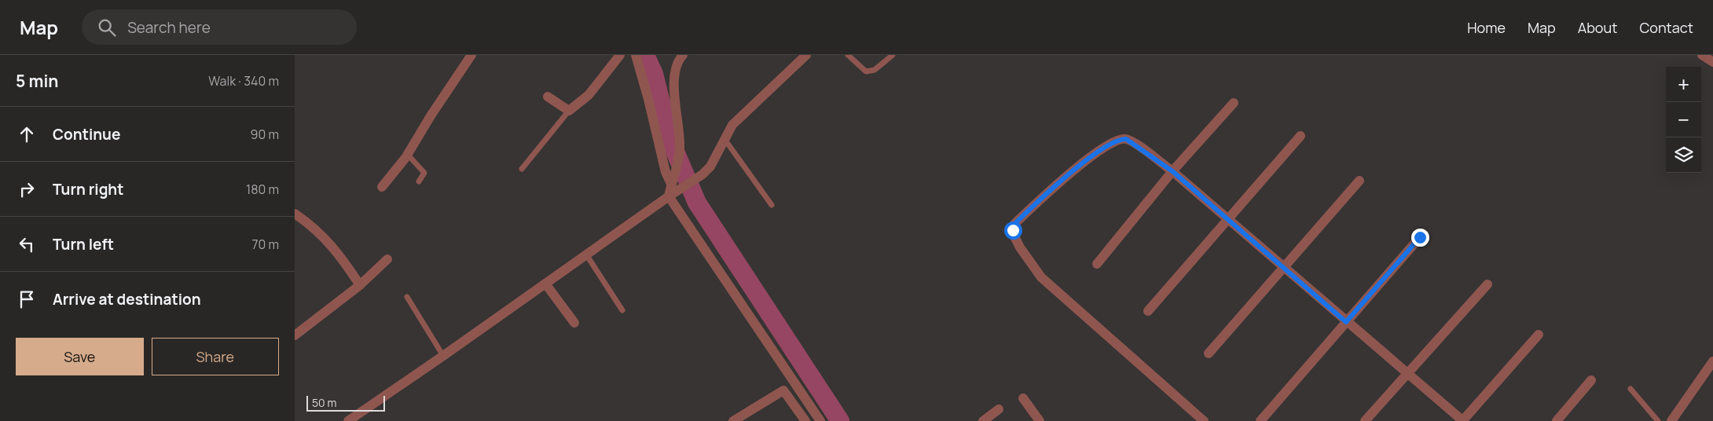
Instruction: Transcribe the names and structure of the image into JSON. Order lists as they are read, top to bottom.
{
  "scale_bar": "50 m",
  "page": {
    "header": "Map",
    "search": "Search here",
    "nav": [
      "Home",
      "Map",
      "About",
      "Contact"
    ],
    "heading": ["5 min", "Walk · 340 m"],
    "map_buttons": ["+", "−"],
    "list": [
      ["Continue", "90 m"],
      ["Turn right", "180 m"],
      ["Turn left", "70 m"],
      "Arrive at destination"
    ],
    "buttons": ["Save", "Share"],
    "scale": "50 m"
  }
}
